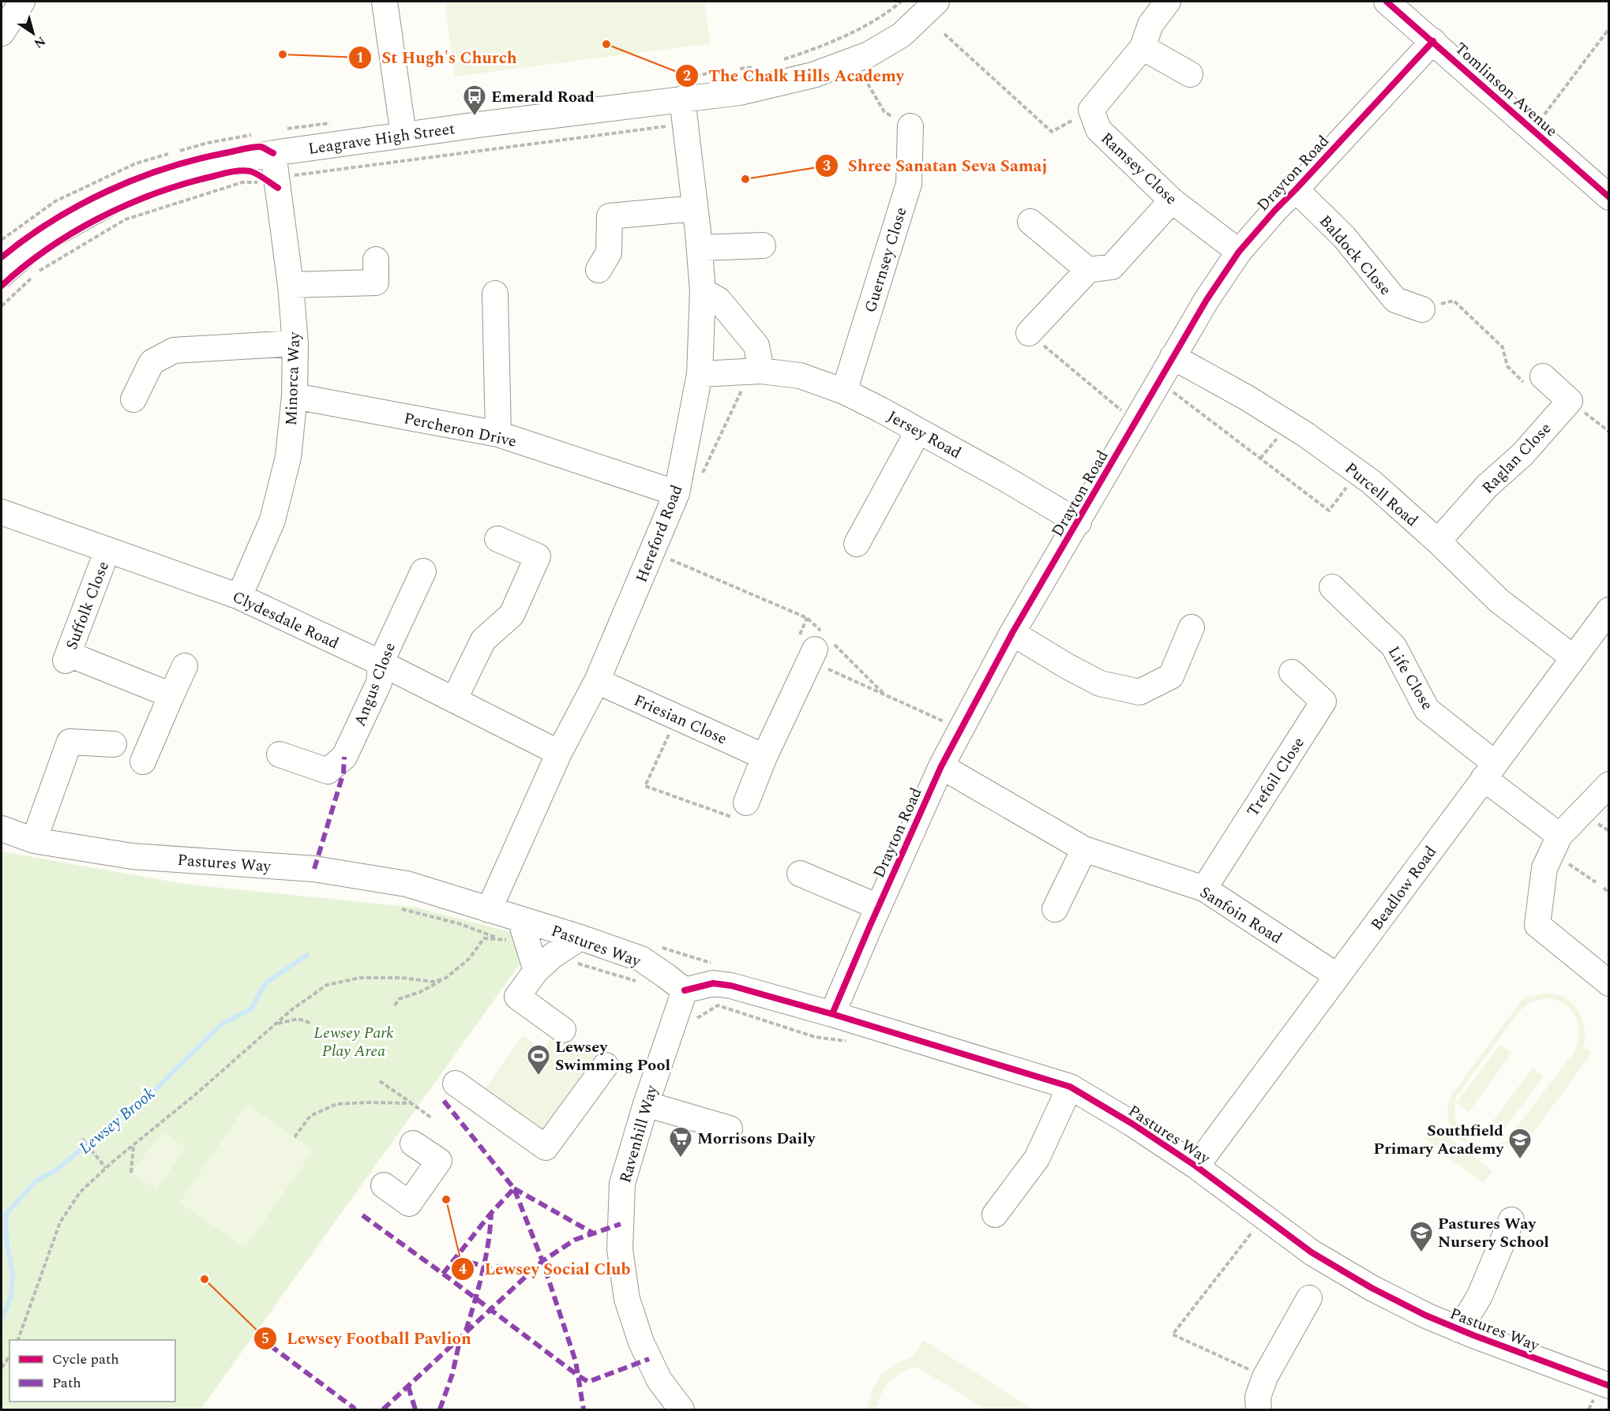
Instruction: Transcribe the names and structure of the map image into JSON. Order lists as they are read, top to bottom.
{
  "streets": {
    "street": [
      "Tomlinson Avenue",
      "Leagrave High Street",
      "Ramsey Close",
      "Drayton Road",
      "Baldock Close",
      "Guernsey Close",
      "Minorca Way",
      "Percheron Drive",
      "Jersey Road",
      "Raglan Close",
      "Purcell Road",
      "Hereford Road",
      "Suffolk Close",
      "Clydesdale Road",
      "Life Close",
      "Angus Close",
      "Friesian Close",
      "Trefoil Close",
      "Pastures Way",
      "Beadlow Road",
      "Sanfoin Road",
      "Ravenhill Way"
    ]
  },
  "crossings": [
    ["Tomlinson Avenue", "Drayton Road"],
    ["Leagrave High Street", "Minorca Way"],
    ["Leagrave High Street", "Hereford Road"],
    ["Ramsey Close", "Drayton Road"],
    ["Drayton Road", "Baldock Close"],
    ["Drayton Road", "Jersey Road"],
    ["Drayton Road", "Purcell Road"],
    ["Drayton Road", "Pastures Way"],
    ["Drayton Road", "Sanfoin Road"],
    ["Guernsey Close", "Jersey Road"],
    ["Minorca Way", "Percheron Drive"],
    ["Minorca Way", "Clydesdale Road"],
    ["Percheron Drive", "Hereford Road"],
    ["Jersey Road", "Hereford Road"],
    ["Raglan Close", "Purcell Road"],
    ["Purcell Road", "Beadlow Road"],
    ["Hereford Road", "Clydesdale Road"],
    ["Hereford Road", "Friesian Close"],
    ["Hereford Road", "Pastures Way"],
    ["Suffolk Close", "Clydesdale Road"],
    ["Clydesdale Road", "Angus Close"],
    ["Life Close", "Beadlow Road"],
    ["Trefoil Close", "Sanfoin Road"],
    ["Pastures Way", "Beadlow Road"],
    ["Pastures Way", "Ravenhill Way"],
    ["Beadlow Road", "Sanfoin Road"]
  ],
  "water": ["Lewsey Brook"],
  "parks": ["Lewsey Park Play Area"],
  "places": {
    "other": [
      "The Chalk Hills Academy",
      "St Hugh's Church",
      "Shree Sanatan Seva Samaj",
      "Lewsey Social Club",
      "Lewsey Football Pavlion"
    ],
    "bus stop": ["Emerald Road"],
    "sports": ["Lewsey Swimming Pool"],
    "supermarket": ["Morrisons Daily"],
    "school or university": ["Southfield Primary Academy", "Pastures Way Nursery School"]
  },
  "legend": ["Cycle path", "Path"],
  "north": "bottom right"
}
